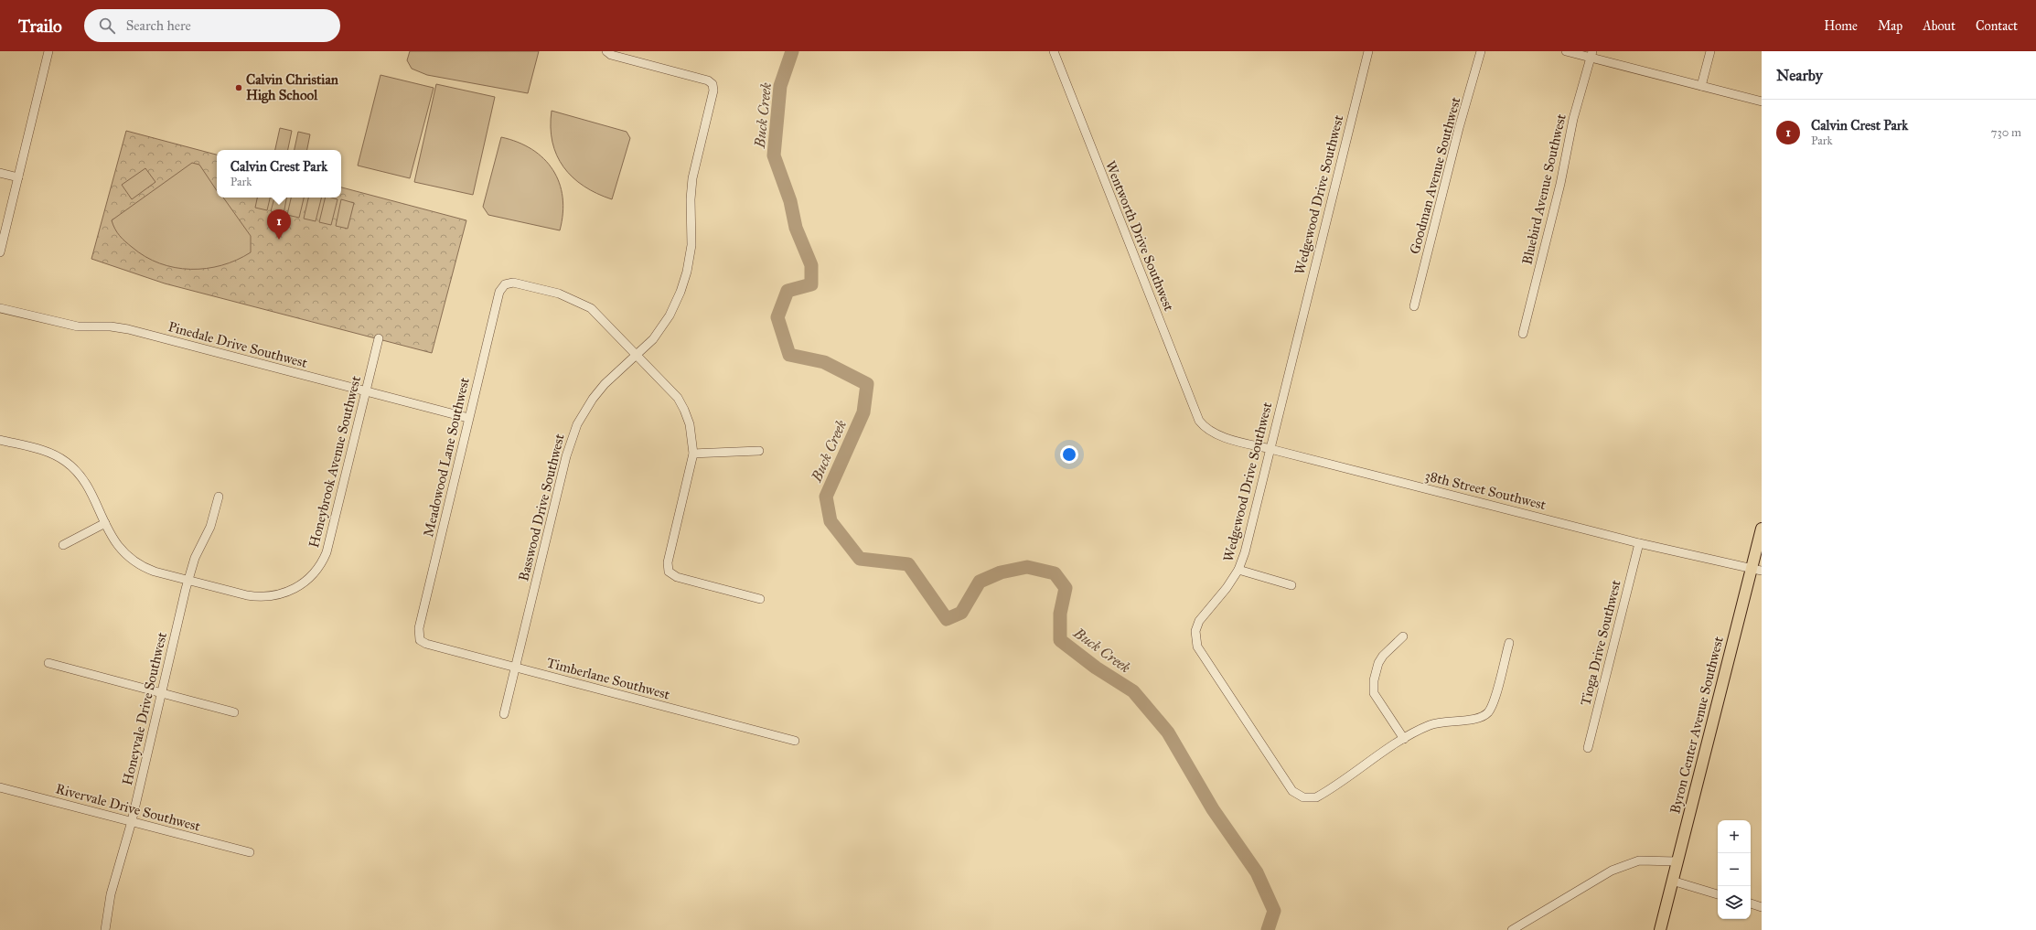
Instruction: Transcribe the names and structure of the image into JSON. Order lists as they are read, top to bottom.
{
  "streets": {
    "main road": ["Byron Center Avenue Southwest"],
    "street": [
      "Goodman Avenue Southwest",
      "Bluebird Avenue Southwest",
      "Wedgewood Drive Southwest",
      "Wentworth Drive Southwest",
      "Pinedale Drive Southwest",
      "Meadowood Lane Southwest",
      "Honeybrook Avenue Southwest",
      "38th Street Southwest",
      "Basswood Drive Southwest",
      "Tioga Drive Southwest",
      "Timberlane Southwest",
      "Honeyvale Drive Southwest",
      "Rivervale Drive Southwest"
    ]
  },
  "crossings": [
    ["Wedgewood Drive Southwest", "38th Street Southwest"],
    ["Wentworth Drive Southwest", "38th Street Southwest"],
    ["Pinedale Drive Southwest", "Meadowood Lane Southwest"],
    ["Pinedale Drive Southwest", "Honeybrook Avenue Southwest"],
    ["Meadowood Lane Southwest", "Basswood Drive Southwest"],
    ["Meadowood Lane Southwest", "Timberlane Southwest"],
    ["Honeybrook Avenue Southwest", "Honeyvale Drive Southwest"],
    ["38th Street Southwest", "Tioga Drive Southwest"],
    ["38th Street Southwest", "Byron Center Avenue Southwest"],
    ["Basswood Drive Southwest", "Timberlane Southwest"],
    ["Honeyvale Drive Southwest", "Rivervale Drive Southwest"]
  ],
  "water": ["Buck Creek"],
  "places": ["Calvin Christian High School"],
  "page": {
    "header": "Trailo",
    "search": "Search here",
    "nav": [
      "Home",
      "Map",
      "About",
      "Contact"
    ],
    "heading": "Nearby",
    "list": [
      {
        "mark": "1",
        "name": "Calvin Crest Park",
        "note": "Park",
        "value": "730 m"
      }
    ],
    "popup": ["Calvin Crest Park", "Park"],
    "pins": "1",
    "map_buttons": ["+", "−"]
  }
}
